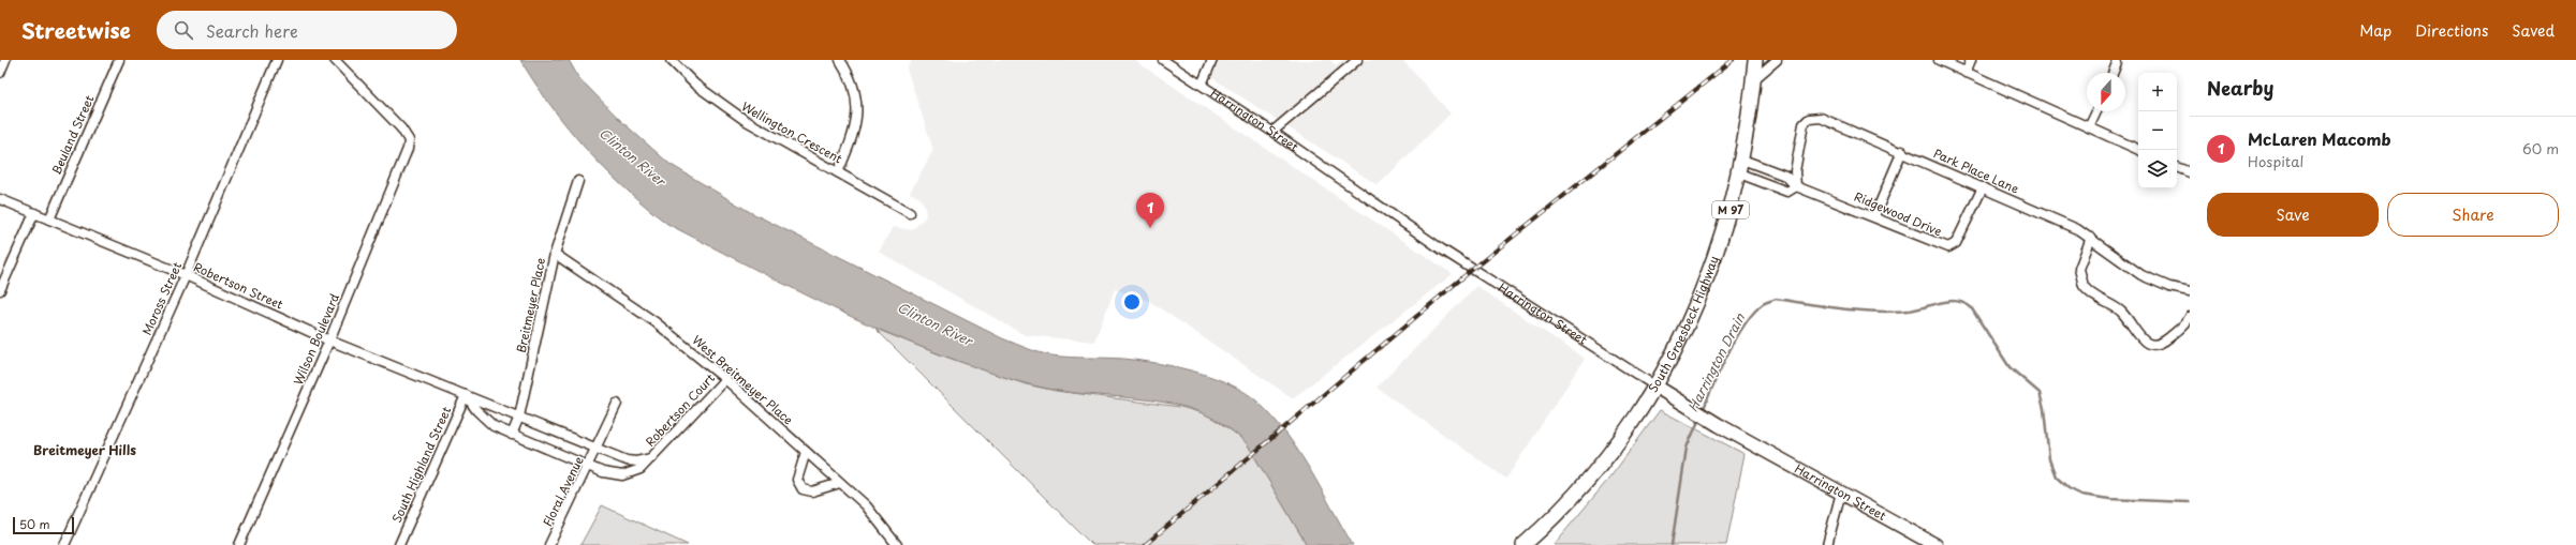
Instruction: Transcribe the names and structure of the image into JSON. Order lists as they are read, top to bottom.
{
  "streets": {
    "main road": ["M 97", "South Groesbeck Highway"],
    "street": [
      "Harrington Street",
      "Wellington Crescent",
      "Beuland Street",
      "Park Place Lane",
      "Ridgewood Drive",
      "Robertson Street",
      "Moross Street",
      "Breitmeyer Place",
      "Wilson Boulevard",
      "West Breitmeyer Place",
      "Robertson Court",
      "South Highland Street",
      "Floral Avenue"
    ]
  },
  "crossings": [
    ["Harrington Street", "South Groesbeck Highway"],
    ["Beuland Street", "Robertson Street"],
    ["Park Place Lane", "Ridgewood Drive"],
    ["Ridgewood Drive", "South Groesbeck Highway"],
    ["Robertson Street", "Moross Street"],
    ["Robertson Street", "Breitmeyer Place"],
    ["Robertson Street", "Wilson Boulevard"],
    ["Robertson Street", "Robertson Court"],
    ["Robertson Street", "South Highland Street"],
    ["Robertson Street", "Floral Avenue"],
    ["Breitmeyer Place", "West Breitmeyer Place"],
    ["West Breitmeyer Place", "Robertson Court"],
    ["Robertson Court", "Floral Avenue"]
  ],
  "districts": ["Breitmeyer Hills"],
  "water": ["Clinton River", "Harrington Drain"],
  "scale_bar": "50 m",
  "north": "bottom",
  "page": {
    "header": "Streetwise",
    "search": "Search here",
    "nav": ["Map", "Directions", "Saved"],
    "heading": "Nearby",
    "map_buttons": ["+", "−"],
    "list": [
      {
        "mark": "1",
        "name": "McLaren Macomb",
        "note": "Hospital",
        "value": "60 m"
      }
    ],
    "buttons": ["Save", "Share"],
    "pins": "1",
    "scale": "50 m"
  }
}
